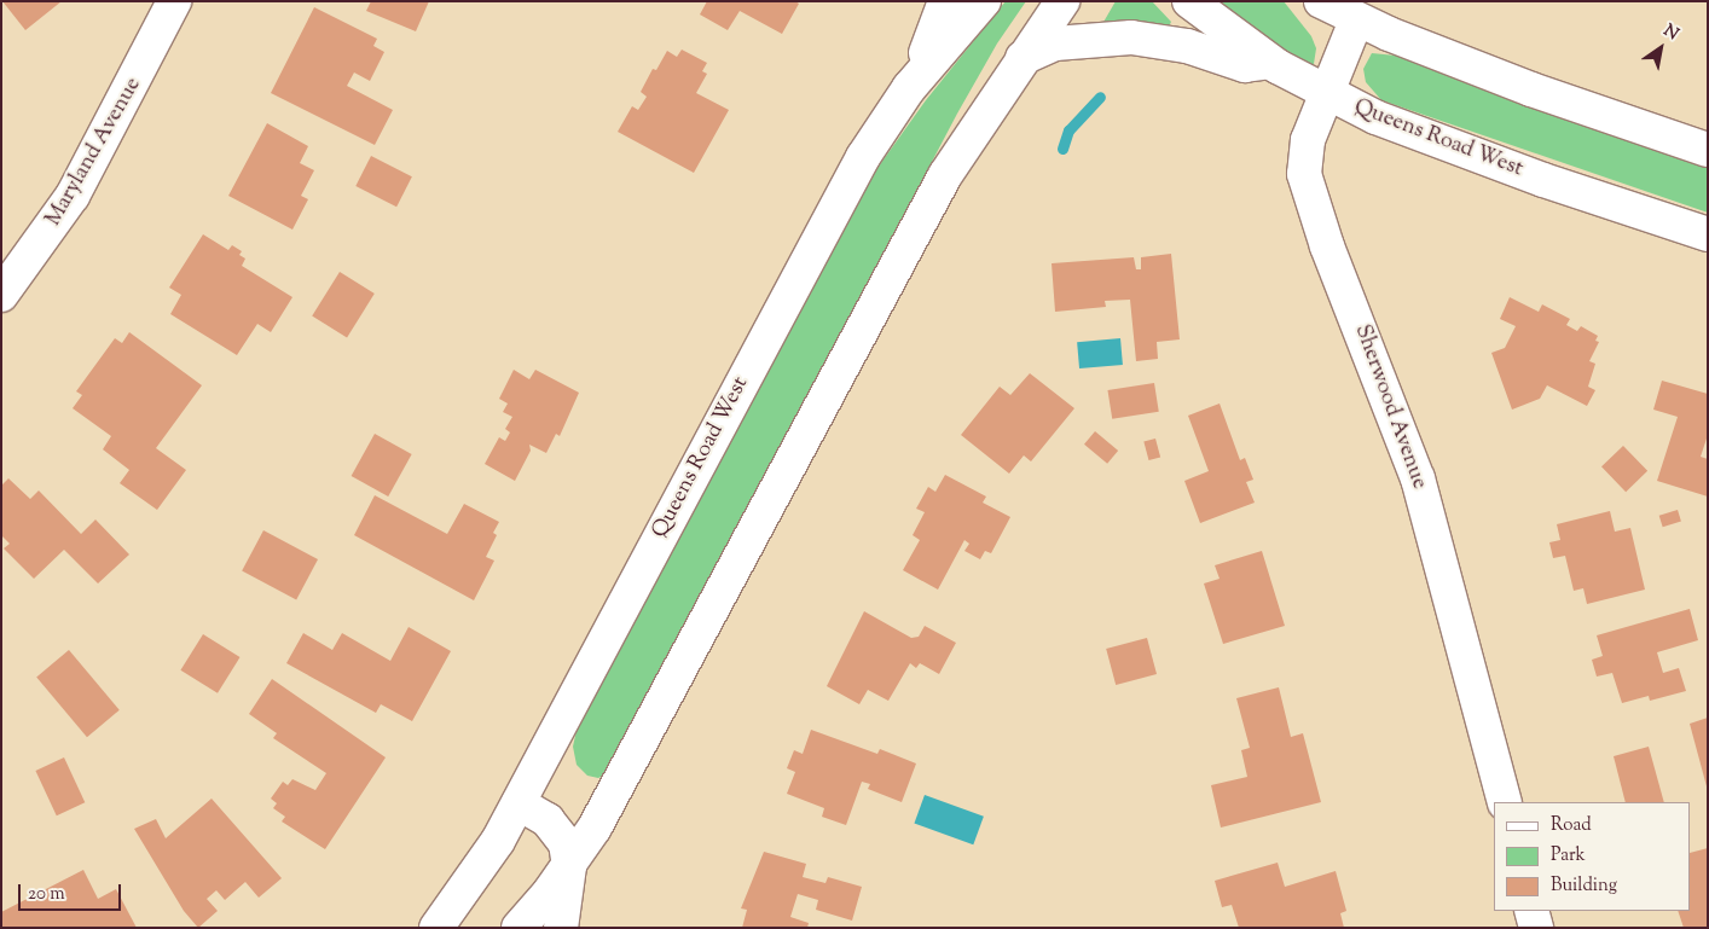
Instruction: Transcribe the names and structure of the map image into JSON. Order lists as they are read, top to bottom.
{
  "streets": {
    "street": ["Queens Road West", "Maryland Avenue", "Sherwood Avenue"]
  },
  "crossings": [
    ["Queens Road West", "Sherwood Avenue"]
  ],
  "legend": ["Road", "Park", "Building"],
  "scale_bar": "20 m",
  "north": "top right"
}
